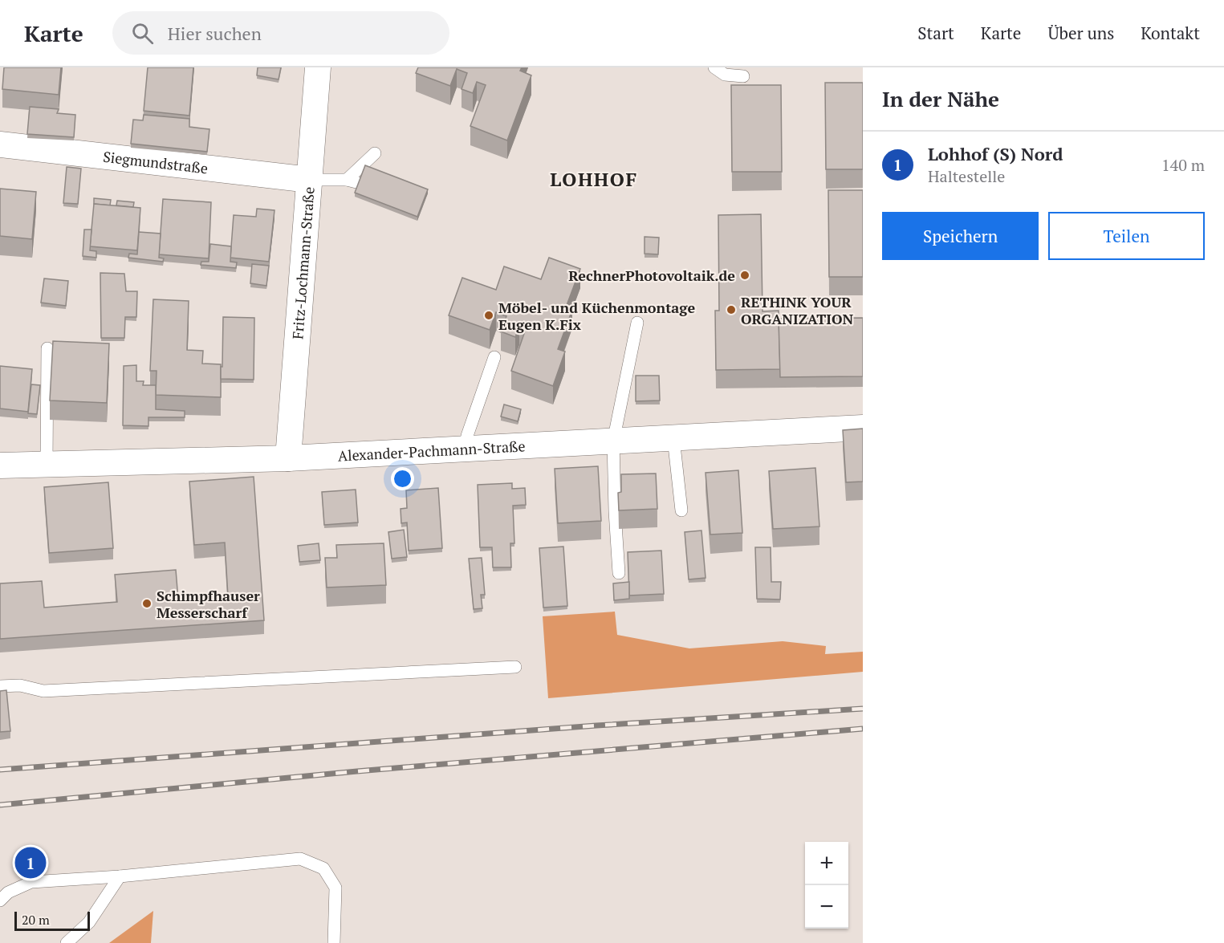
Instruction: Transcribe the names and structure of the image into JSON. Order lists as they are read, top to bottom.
{
  "streets": {
    "street": ["Siegmundstraße", "Fritz-Lochmann-Straße", "Alexander-Pachmann-Straße"]
  },
  "crossings": [
    ["Siegmundstraße", "Fritz-Lochmann-Straße"],
    ["Fritz-Lochmann-Straße", "Alexander-Pachmann-Straße"]
  ],
  "districts": ["LOHHOF"],
  "places": [
    "RechnerPhotovoltaik.de",
    "RETHINK YOUR ORGANIZATION",
    "Möbel- und Küchenmontage Eugen K.Fix",
    "Schimpfhauser Messerscharf"
  ],
  "scale_bar": "20 m",
  "page": {
    "header": "Karte",
    "search": "Hier suchen",
    "nav": [
      "Start",
      "Karte",
      "Über uns",
      "Kontakt"
    ],
    "heading": "In der Nähe",
    "list": [
      {
        "mark": "1",
        "name": "Lohhof (S) Nord",
        "note": "Haltestelle",
        "value": "140 m"
      }
    ],
    "buttons": ["Speichern", "Teilen"],
    "map_buttons": ["+", "−"],
    "pins": "1",
    "scale": "20 m"
  }
}
